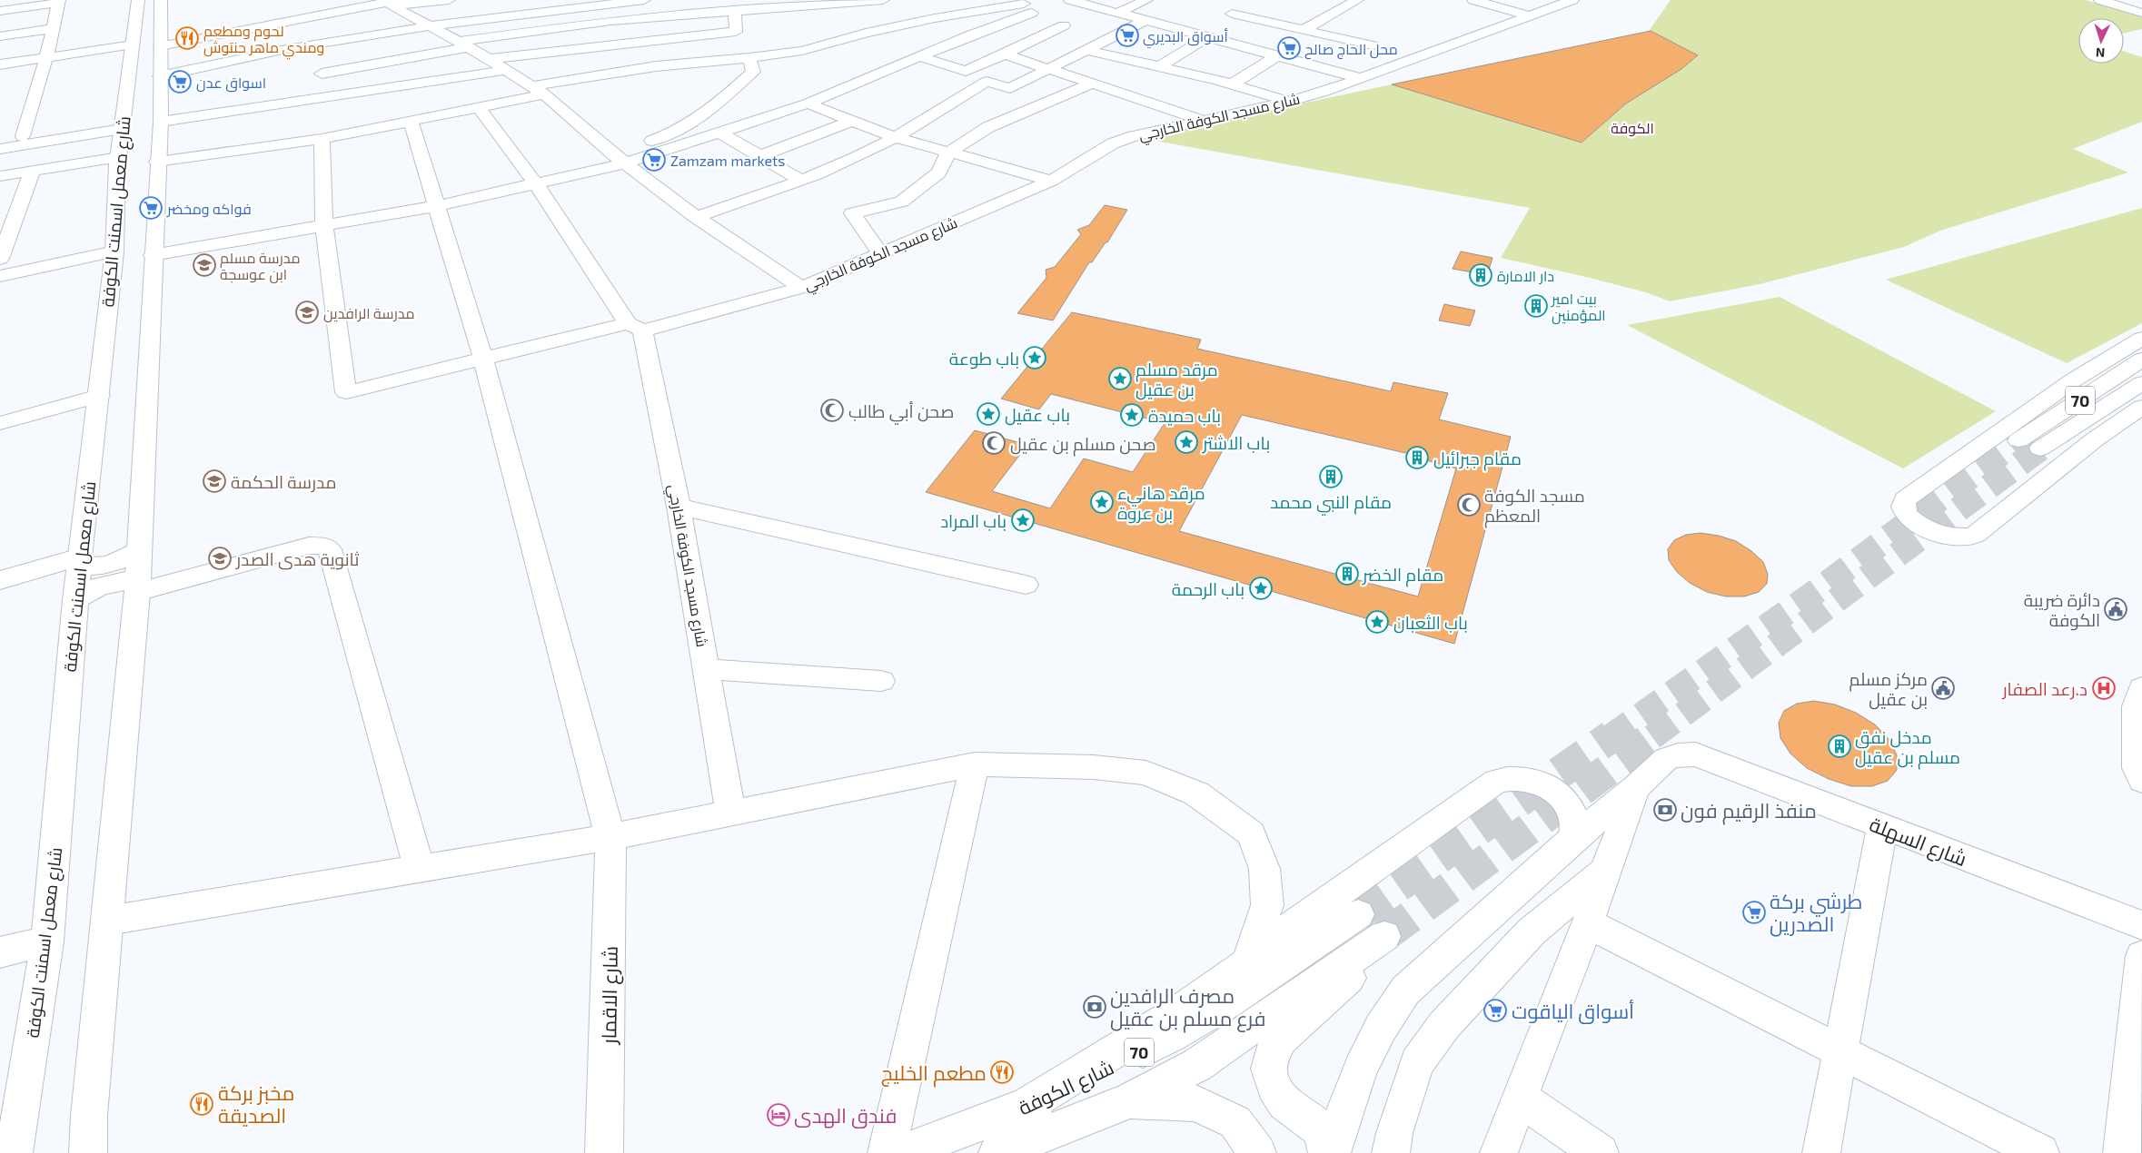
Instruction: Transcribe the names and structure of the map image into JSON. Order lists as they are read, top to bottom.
{
  "streets": {
    "main road": [
      "شارع مسجد الكوفة الخارجي",
      "شارع معمل اسمنت الكوفة",
      "70",
      "شارع السهلة",
      "شارع الاقمار",
      "شارع الكوفة"
    ]
  },
  "districts": ["الكوفة"],
  "places": {
    "supermarket": [
      "أسواق البديري",
      "محل الحاج صالح",
      "اسواق عدن",
      "Zamzam markets",
      "فواكه ومخضر",
      "طرشي بركة الصدرين",
      "أسواق الياقوت"
    ],
    "restaurant": ["لحوم ومطعم ومندي ماهر حنتوش", "مطعم الخليج", "مخبز بركة الصديقة"],
    "school or university": [
      "مدرسة مسلم ابن عوسجة",
      "مدرسة الرافدين",
      "مدرسة الحكمة",
      "ثانوية هدى الصدر"
    ],
    "building": [
      "دار الامارة",
      "بيت امير المؤمنين",
      "مقام جبرائيل",
      "مقام النبي محمد",
      "مقام الخضر",
      "مدخل نفق مسلم بن عقيل"
    ],
    "place": [
      "باب طوعة",
      "مرقد مسلم بن عقيل",
      "باب عقيل",
      "باب حميدة",
      "باب الاشتر",
      "مرقد هانيء بن عروة",
      "باب المراد",
      "باب الرحمة",
      "باب الثعبان"
    ],
    "mosque": ["صحن أبي طالب", "صحن مسلم بن عقيل", "مسجد الكوفة المعظم"],
    "public building": ["دائرة ضريبة الكوفة", "مركز مسلم بن عقيل"],
    "hospital": ["د.رعد الصفار"],
    "bank": ["منفذ الرقيم فون", "مصرف الرافدين فرع مسلم بن عقيل"],
    "hotel": ["فندق الهدى"]
  },
  "north": "bottom"
}
